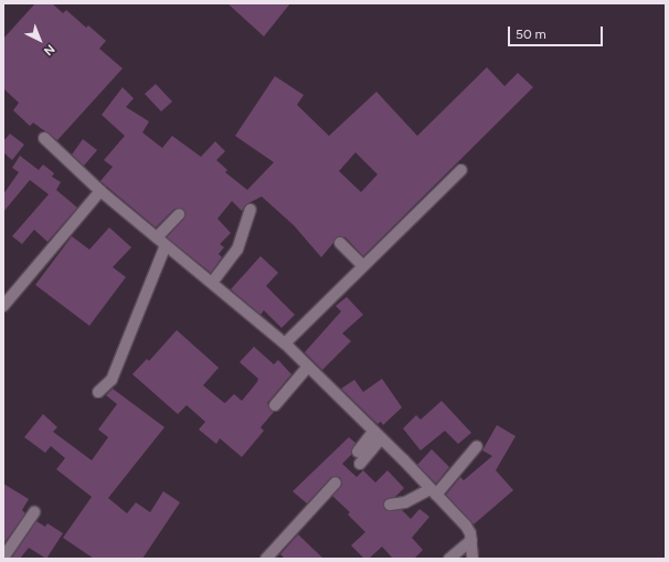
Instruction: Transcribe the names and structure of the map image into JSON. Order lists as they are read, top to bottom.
{
  "scale_bar": "50 m",
  "north": "bottom right"
}
